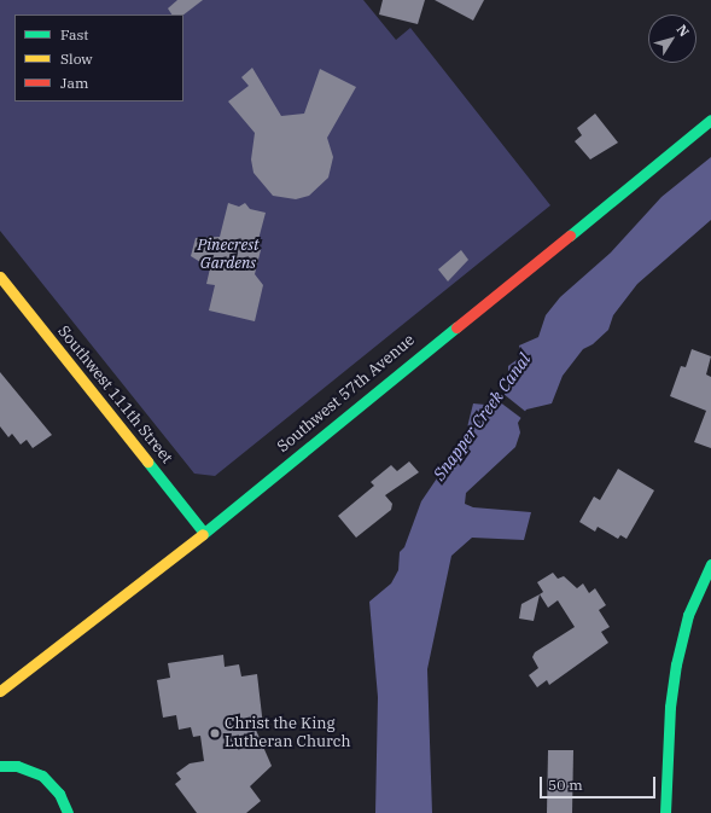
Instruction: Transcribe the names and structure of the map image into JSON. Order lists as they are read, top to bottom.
{
  "streets": {
    "main road": ["Southwest 57th Avenue", "Southwest 111th Street"]
  },
  "crossings": [
    ["Southwest 57th Avenue", "Southwest 111th Street"]
  ],
  "water": ["Snapper Creek Canal"],
  "parks": ["Pinecrest Gardens"],
  "places": ["Christ the King Lutheran Church"],
  "legend": ["Fast", "Slow", "Jam"],
  "scale_bar": "50 m",
  "north": "top right"
}
